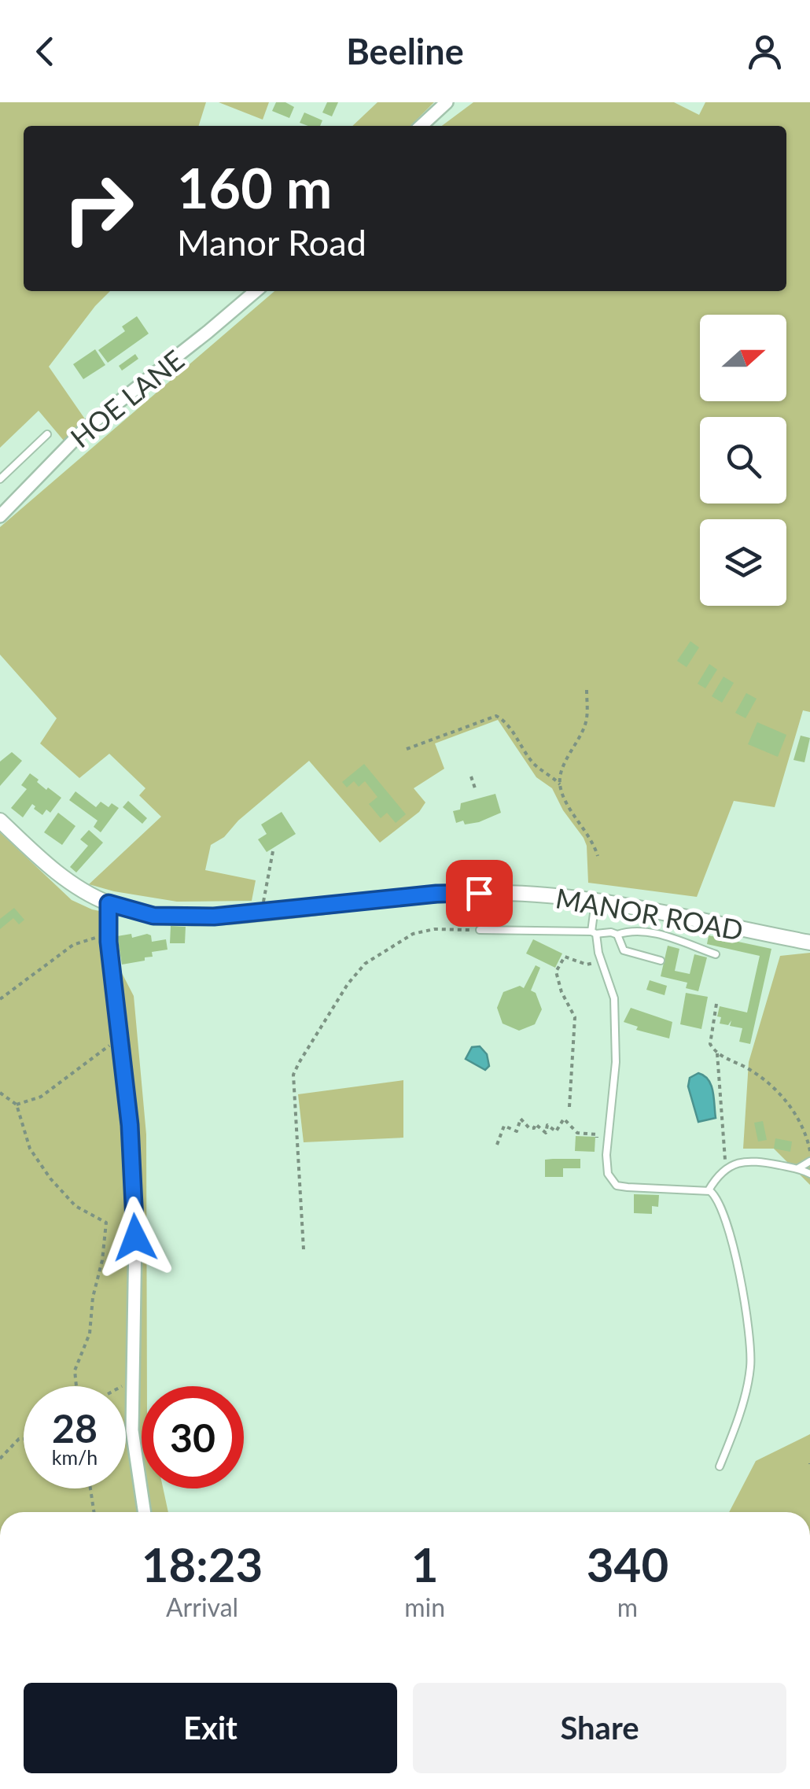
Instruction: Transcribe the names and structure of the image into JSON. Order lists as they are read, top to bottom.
{
  "streets": {
    "street": ["HOE LANE", "MANOR ROAD"]
  },
  "north": "right",
  "page": {
    "header": "Beeline",
    "turn": ["160 m", "Manor Road"],
    "speed": "28 km/h",
    "limit": "30",
    "eta": [
      "18:23",
      "Arrival",
      "1",
      "min",
      "340",
      "m"
    ],
    "buttons": ["Exit", "Share"]
  }
}
